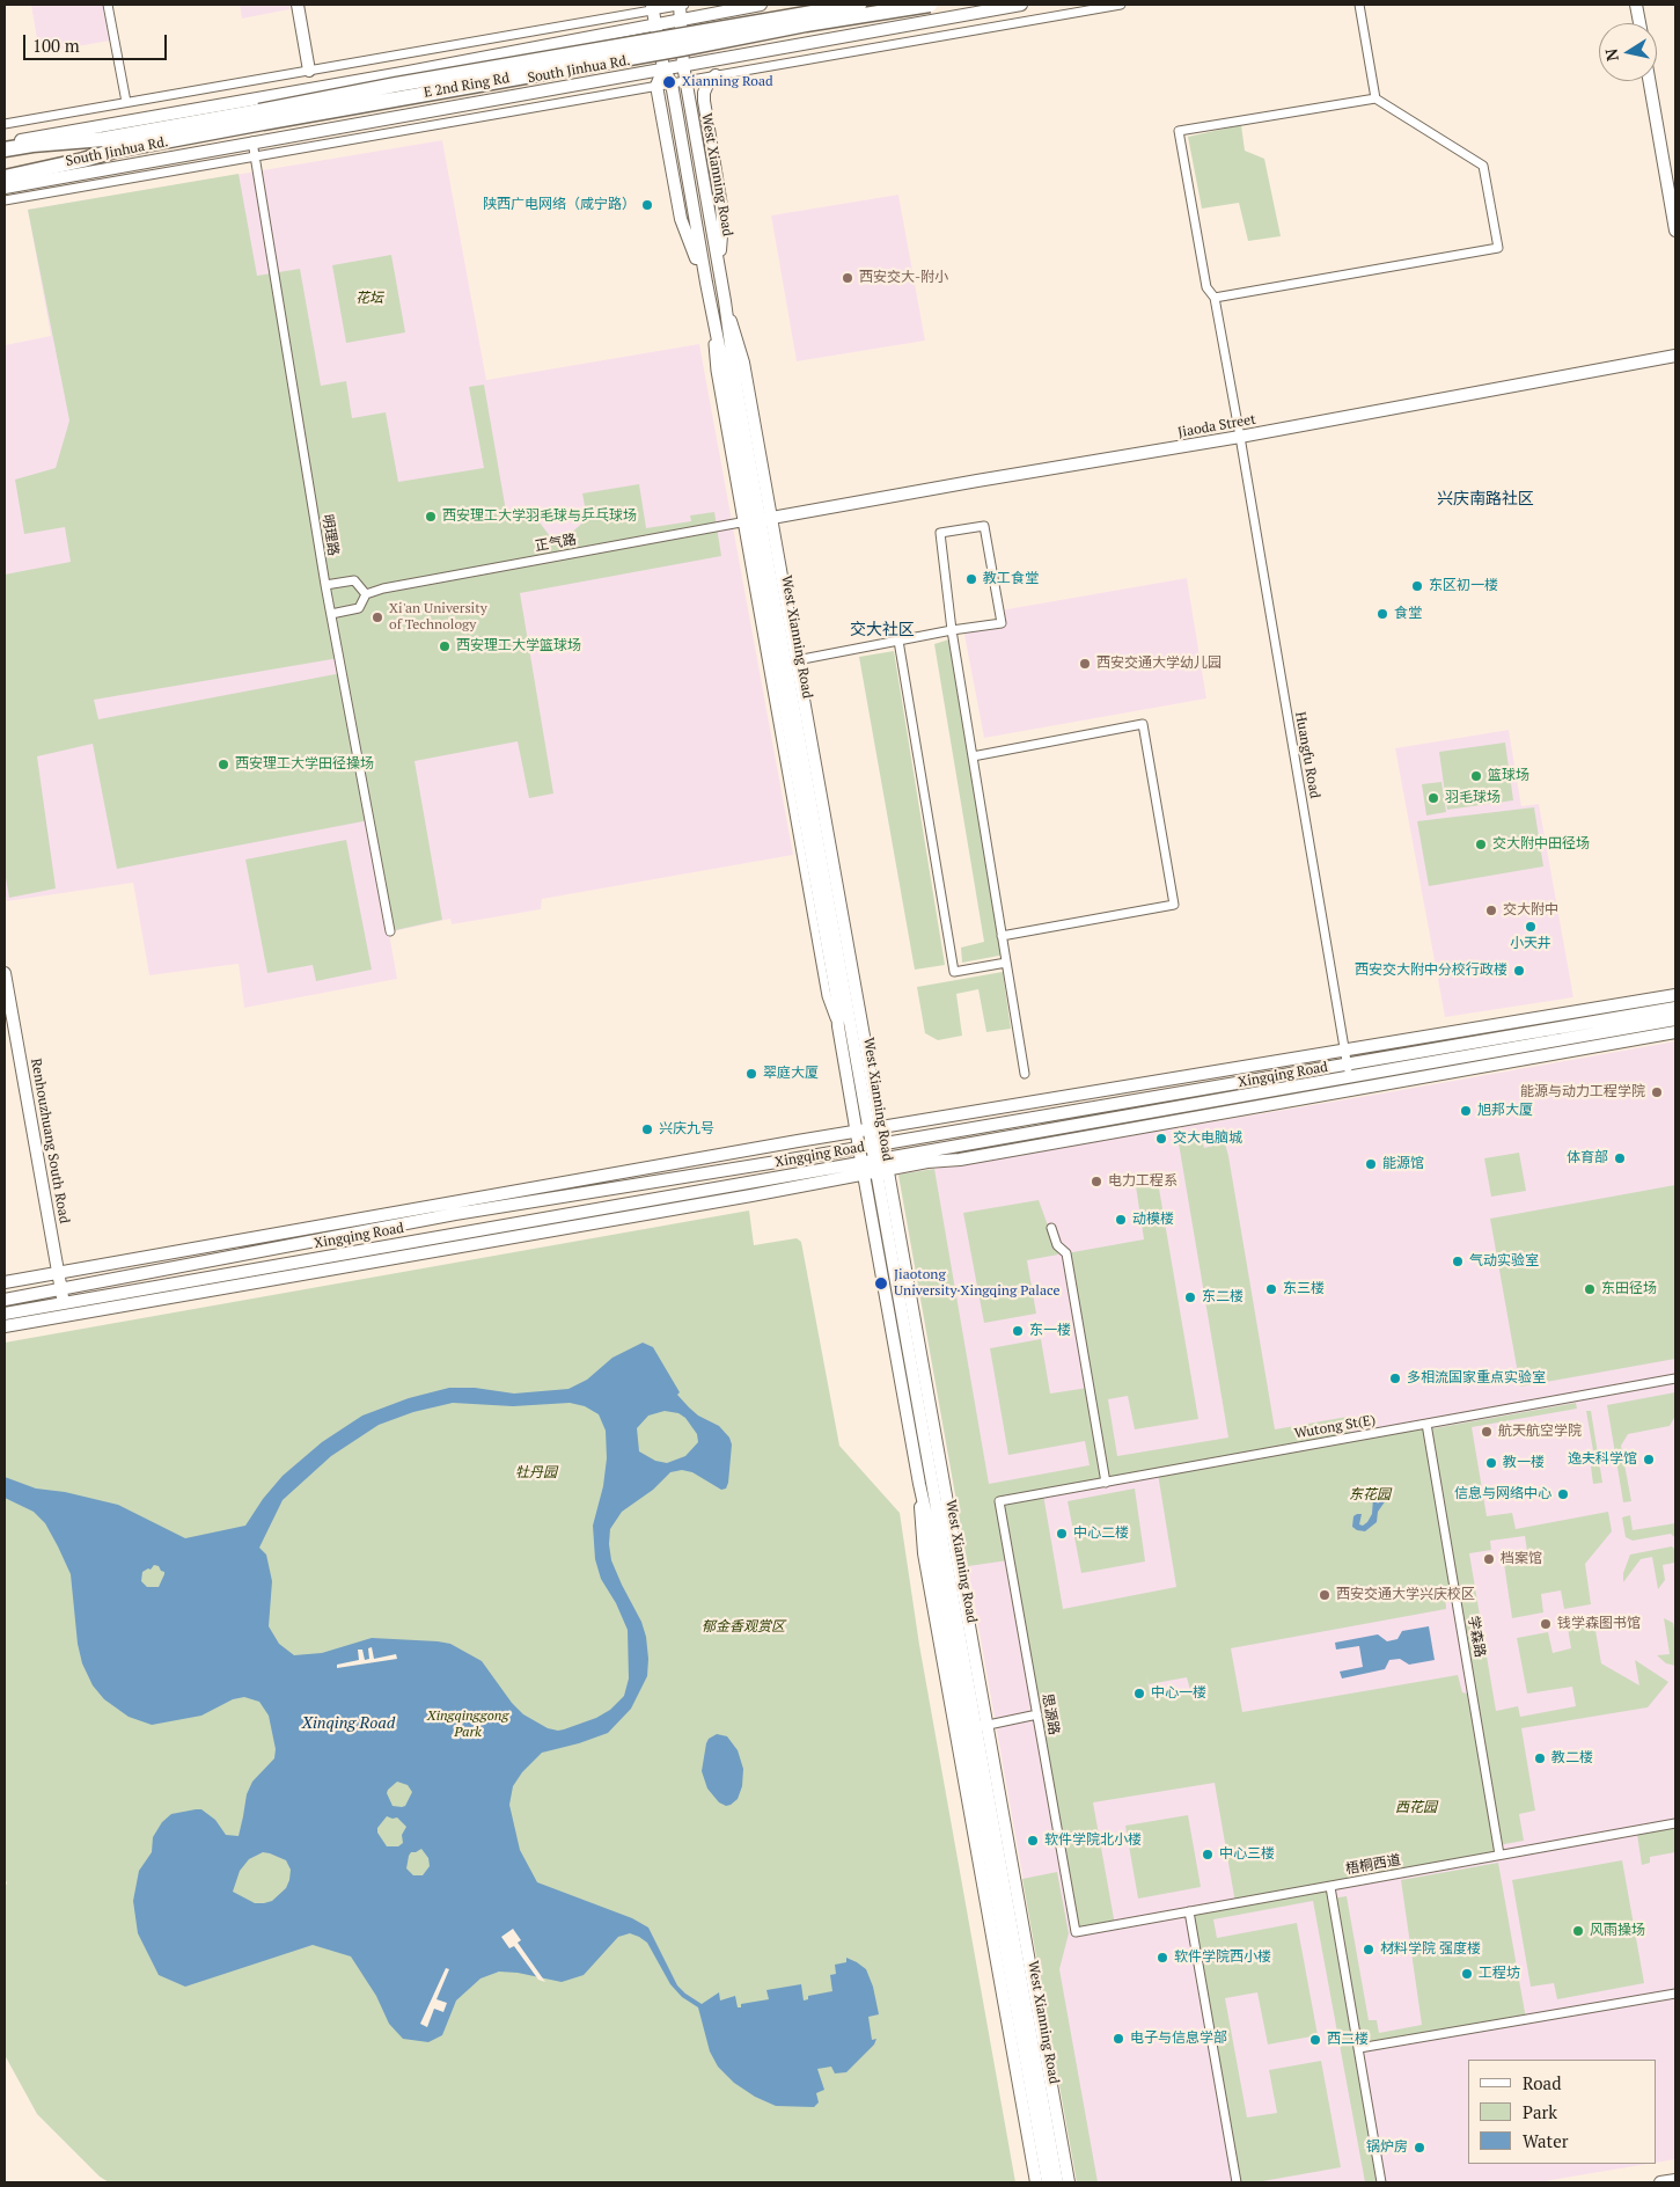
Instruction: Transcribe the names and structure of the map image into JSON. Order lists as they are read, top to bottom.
{
  "streets": {
    "highway": ["E 2nd Ring Rd"],
    "main road": [
      "South Jinhua Rd.",
      "West Xianning Road",
      "Jiaoda Street",
      "Xingqing Road",
      "Renhouzhuang South Road"
    ],
    "street": [
      "明理路",
      "正气路",
      "Huangfu Road",
      "Wutong St(E)",
      "学森路",
      "思源路",
      "梧桐西道"
    ]
  },
  "crossings": [
    ["South Jinhua Rd.", "West Xianning Road"],
    ["South Jinhua Rd.", "明理路"],
    ["West Xianning Road", "Jiaoda Street"],
    ["West Xianning Road", "正气路"],
    ["West Xianning Road", "Xingqing Road"],
    ["Jiaoda Street", "正气路"],
    ["Jiaoda Street", "Huangfu Road"],
    ["Huangfu Road", "Xingqing Road"],
    ["Xingqing Road", "Renhouzhuang South Road"],
    ["Wutong St(E)", "学森路"],
    ["Wutong St(E)", "思源路"],
    ["学森路", "梧桐西道"],
    ["思源路", "梧桐西道"]
  ],
  "districts": ["兴庆南路社区", "交大社区"],
  "water": ["Xinqing Road"],
  "parks": [
    "花坛",
    "牡丹园",
    "东花园",
    "郁金香观赏区",
    "Xingqinggong Park",
    "西花园"
  ],
  "places": [
    "Xianning Road",
    "陕西广电网络（咸宁路）",
    "西安交大-附小",
    "西安理工大学羽毛球与乒乓球场",
    "教工食堂",
    "东区初一楼",
    "食堂",
    "Xi'an University of Technology",
    "西安理工大学篮球场",
    "西安交通大学幼儿园",
    "西安理工大学田径操场",
    "篮球场",
    "羽毛球场",
    "交大附中田径场",
    "交大附中",
    "小天井",
    "西安交大附中分校行政楼",
    "翠庭大厦",
    "能源与动力工程学院",
    "旭邦大厦",
    "兴庆九号",
    "交大电脑城",
    "体育部",
    "能源馆",
    "电力工程系",
    "动模楼",
    "气动实验室",
    "Jiaotong University·Xingqing Palace",
    "东三楼",
    "东田径场",
    "东二楼",
    "东一楼",
    "多相流国家重点实验室",
    "航天航空学院",
    "逸夫科学馆",
    "教一楼",
    "信息与网络中心",
    "中心二楼",
    "档案馆",
    "西安交通大学兴庆校区",
    "钱学森图书馆",
    "中心一楼",
    "教二楼",
    "软件学院北小楼",
    "中心三楼",
    "风雨操场",
    "材料学院 强度楼",
    "软件学院西小楼",
    "工程坊",
    "电子与信息学部",
    "西二楼",
    "锅炉房"
  ],
  "legend": ["Road", "Park", "Water"],
  "scale_bar": "100 m",
  "north": "left"
}
